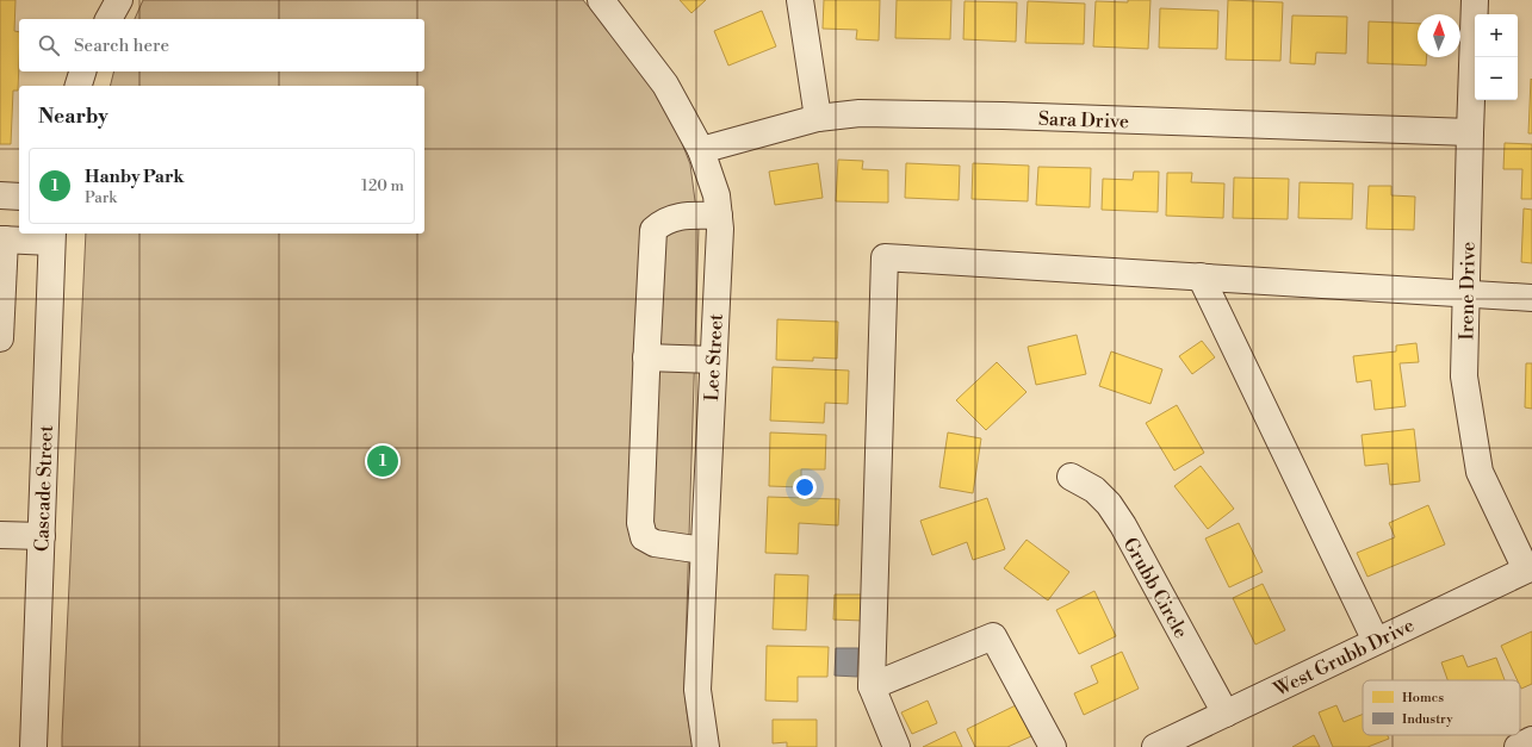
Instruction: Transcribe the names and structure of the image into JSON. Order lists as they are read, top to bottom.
{
  "streets": {
    "street": [
      "Sara Drive",
      "Irene Drive",
      "Lee Street",
      "Cascade Street",
      "Grubb Circle",
      "West Grubb Drive"
    ]
  },
  "crossings": [
    ["Sara Drive", "Irene Drive"],
    ["Sara Drive", "Lee Street"],
    ["Irene Drive", "West Grubb Drive"],
    ["Grubb Circle", "West Grubb Drive"]
  ],
  "legend": ["Homes", "Industry"],
  "north": "top",
  "page": {
    "map_buttons": ["+", "−"],
    "search": "Search here",
    "heading": "Nearby",
    "list": [
      {
        "mark": "1",
        "name": "Hanby Park",
        "note": "Park",
        "value": "120 m"
      }
    ],
    "pins": "1"
  }
}
